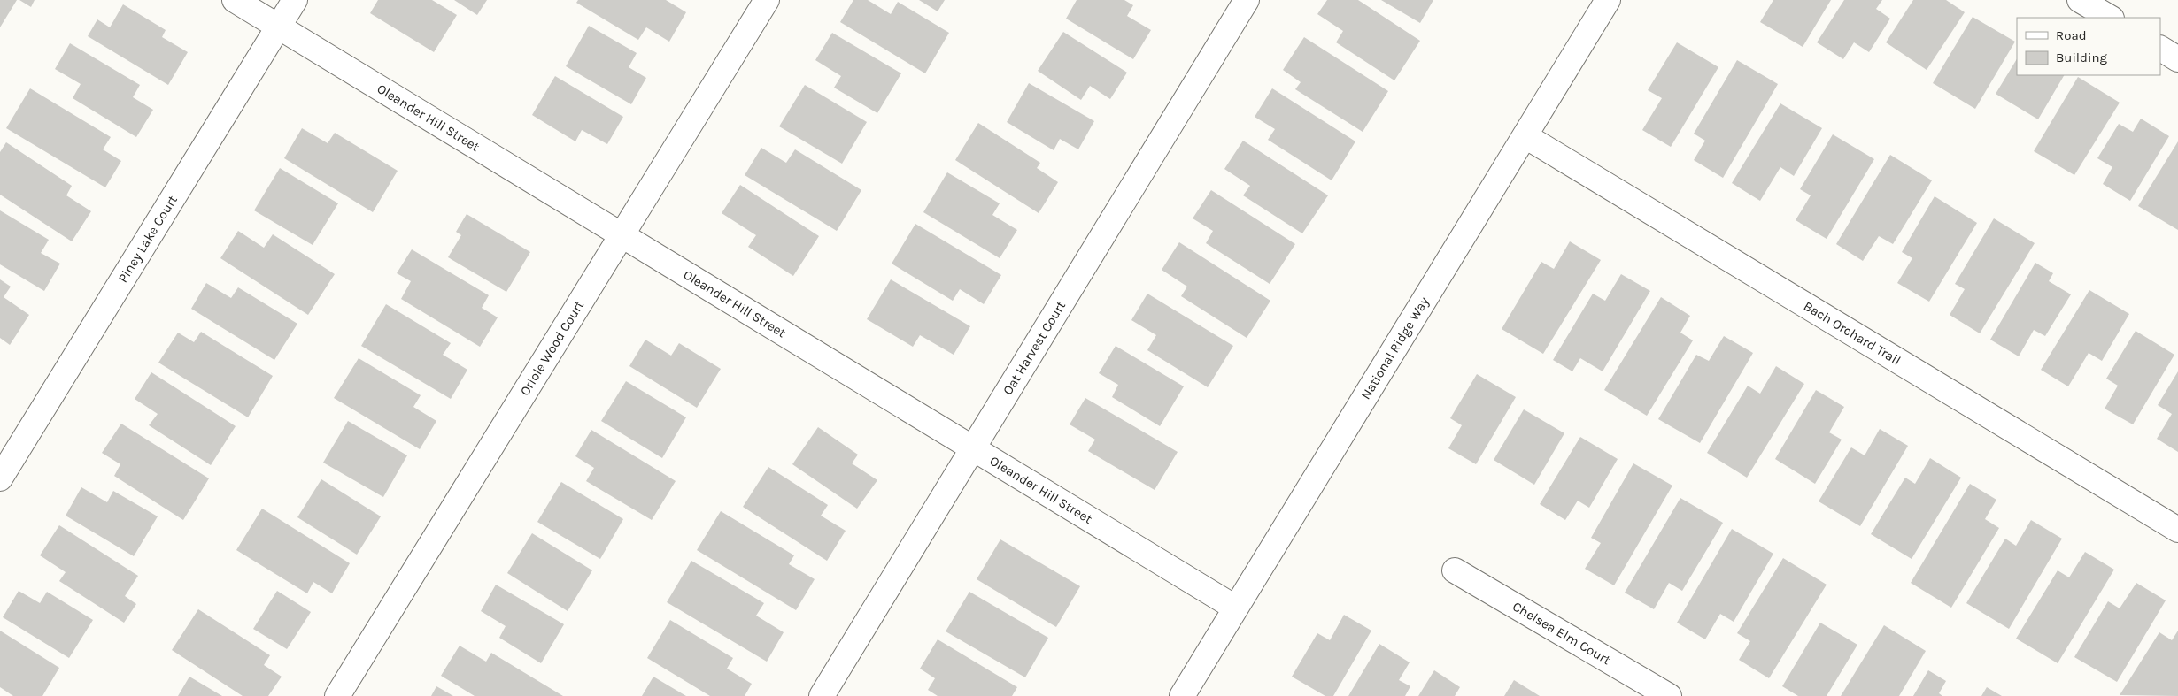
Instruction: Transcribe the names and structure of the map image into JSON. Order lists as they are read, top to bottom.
{
  "streets": {
    "street": [
      "Oleander Hill Street",
      "Piney Lake Court",
      "Bach Orchard Trail",
      "Oriole Wood Court",
      "Oat Harvest Court",
      "National Ridge Way",
      "Chelsea Elm Court"
    ]
  },
  "crossings": [
    ["Oleander Hill Street", "Piney Lake Court"],
    ["Oleander Hill Street", "Oriole Wood Court"],
    ["Oleander Hill Street", "Oat Harvest Court"],
    ["Oleander Hill Street", "National Ridge Way"],
    ["Bach Orchard Trail", "National Ridge Way"]
  ],
  "legend": ["Road", "Building"]
}
